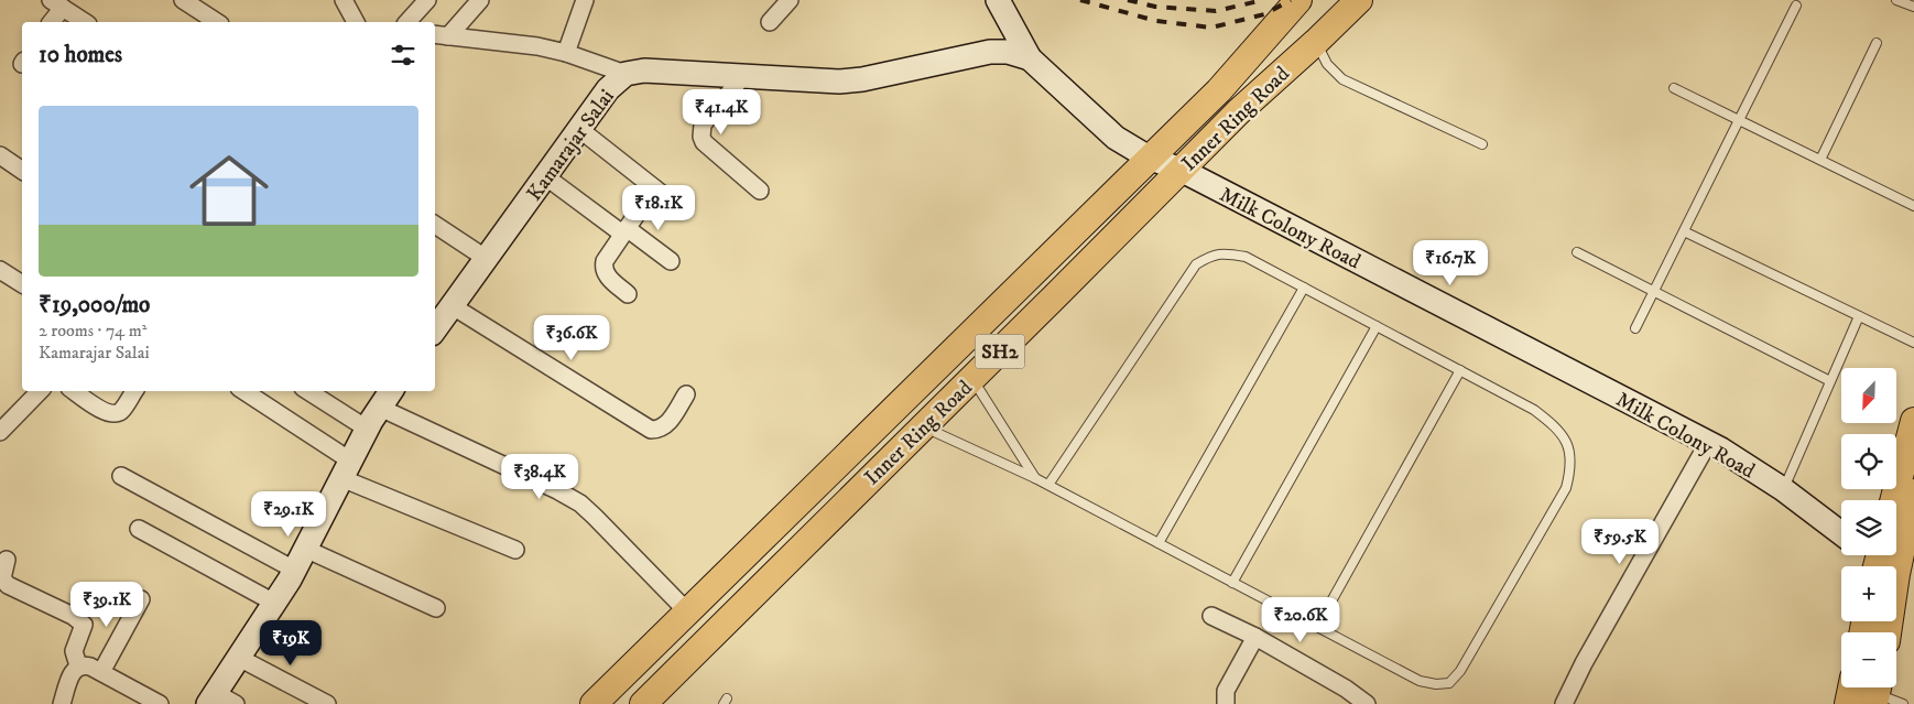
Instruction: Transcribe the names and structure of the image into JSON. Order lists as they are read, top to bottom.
{
  "streets": {
    "main road": [
      "Inner Ring Road",
      "Kamarajar Salai",
      "Milk Colony Road",
      "SH2"
    ]
  },
  "crossings": [
    ["Inner Ring Road", "Milk Colony Road"],
    ["Kamarajar Salai", "Milk Colony Road"]
  ],
  "north": "bottom left",
  "page": {
    "heading": "10 homes",
    "list": [
      {
        "name": "₹19,000/mo",
        "note": "2 rooms · 74 m² · Kamarajar Salai"
      }
    ],
    "price": [
      "₹41.4K",
      "₹18.1K",
      "₹16.7K",
      "₹36.6K",
      "₹38.4K",
      "₹29.1K",
      "₹59.5K",
      "₹39.1K",
      "₹20.6K",
      "₹19K"
    ],
    "map_buttons": ["+", "−"]
  }
}
